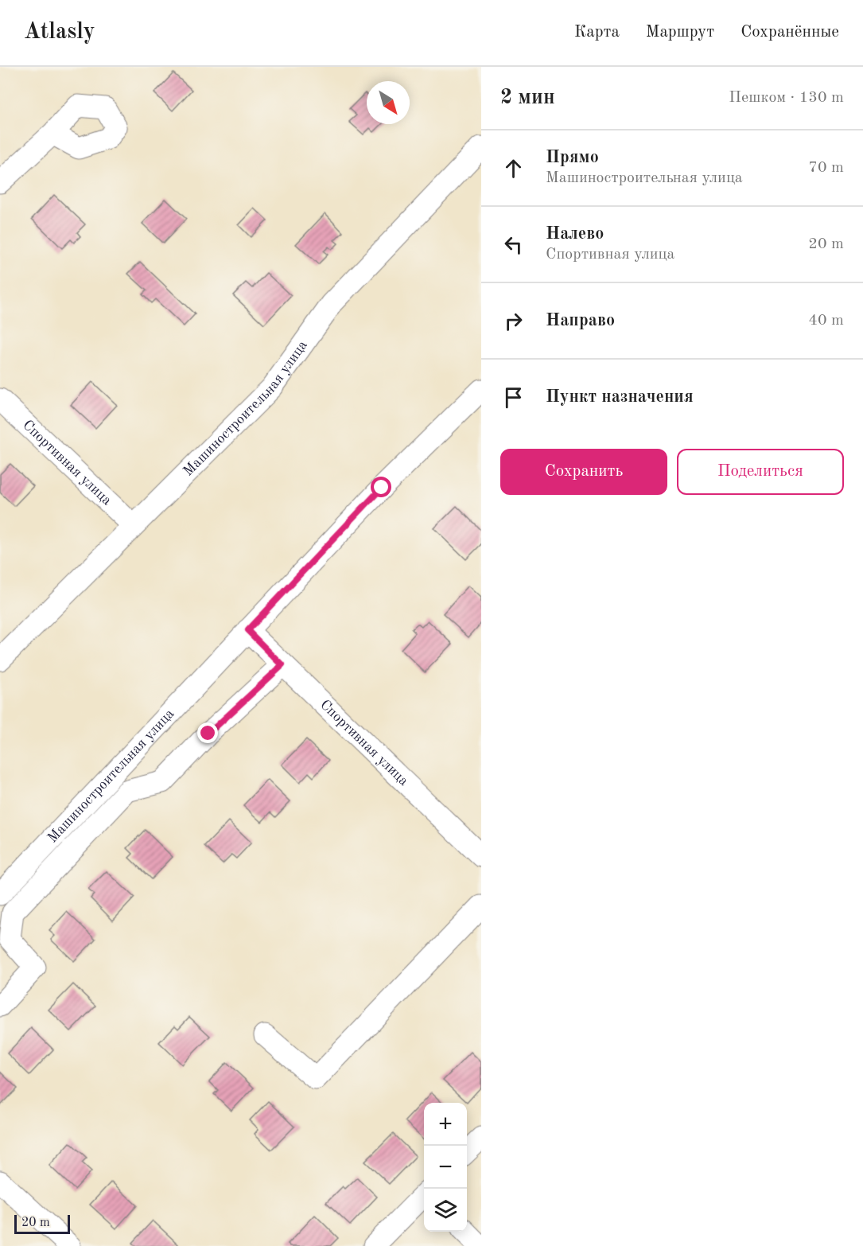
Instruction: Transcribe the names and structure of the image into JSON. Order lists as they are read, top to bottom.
{
  "streets": {
    "street": ["Машиностроительная улица", "Спортивная улица"]
  },
  "crossings": [
    ["Машиностроительная улица", "Спортивная улица"]
  ],
  "scale_bar": "20 m",
  "north": "bottom right",
  "page": {
    "header": "Atlasly",
    "nav": ["Карта", "Маршрут", "Сохранённые"],
    "heading": ["2 мин", "Пешком · 130 m"],
    "list": [
      ["Прямо", "Машиностроительная улица", "70 m"],
      ["Налево", "Спортивная улица", "20 m"],
      ["Направо", "40 m"],
      "Пункт назначения"
    ],
    "buttons": ["Сохранить", "Поделиться"],
    "map_buttons": ["+", "−"],
    "scale": "20 m"
  }
}
